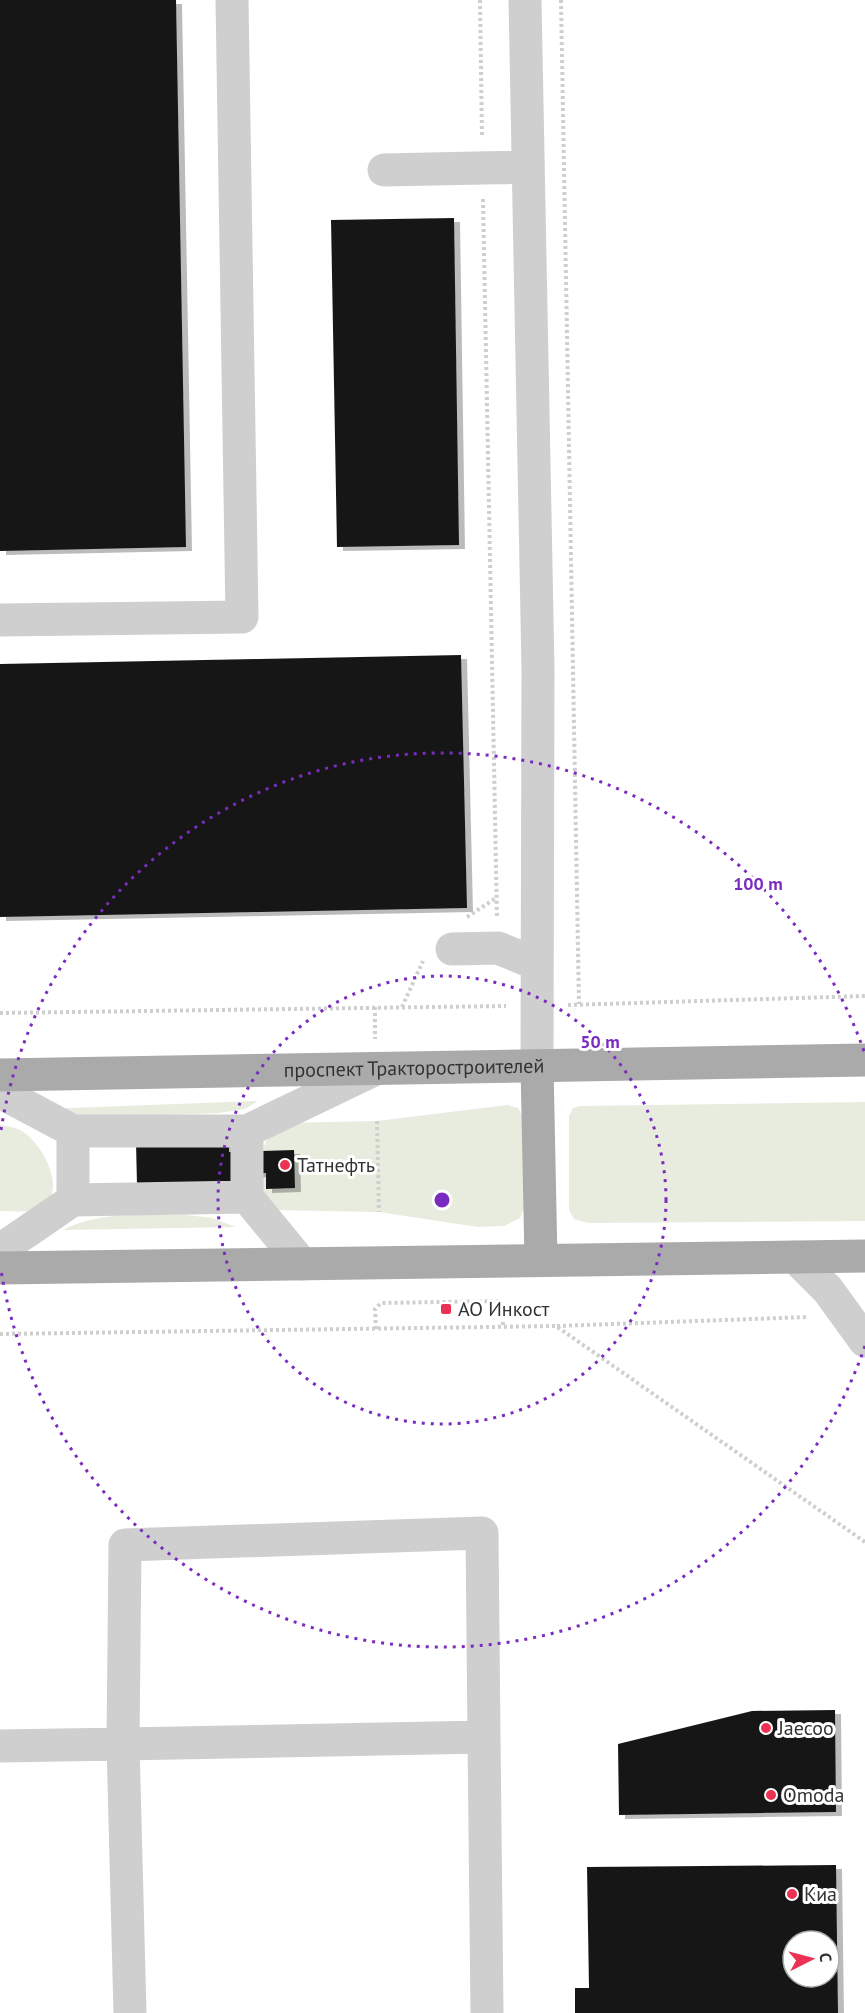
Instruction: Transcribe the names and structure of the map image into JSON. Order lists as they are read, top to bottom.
{
  "streets": {
    "main road": ["проспект Тракторостроителей"]
  },
  "places": {
    "other": [
      "Татнефть",
      "Jaecoo",
      "Omoda",
      "Киа"
    ],
    "transit": ["АО Инкост"]
  },
  "north": "right",
  "rings": ["100 m", "50 m"]
}
